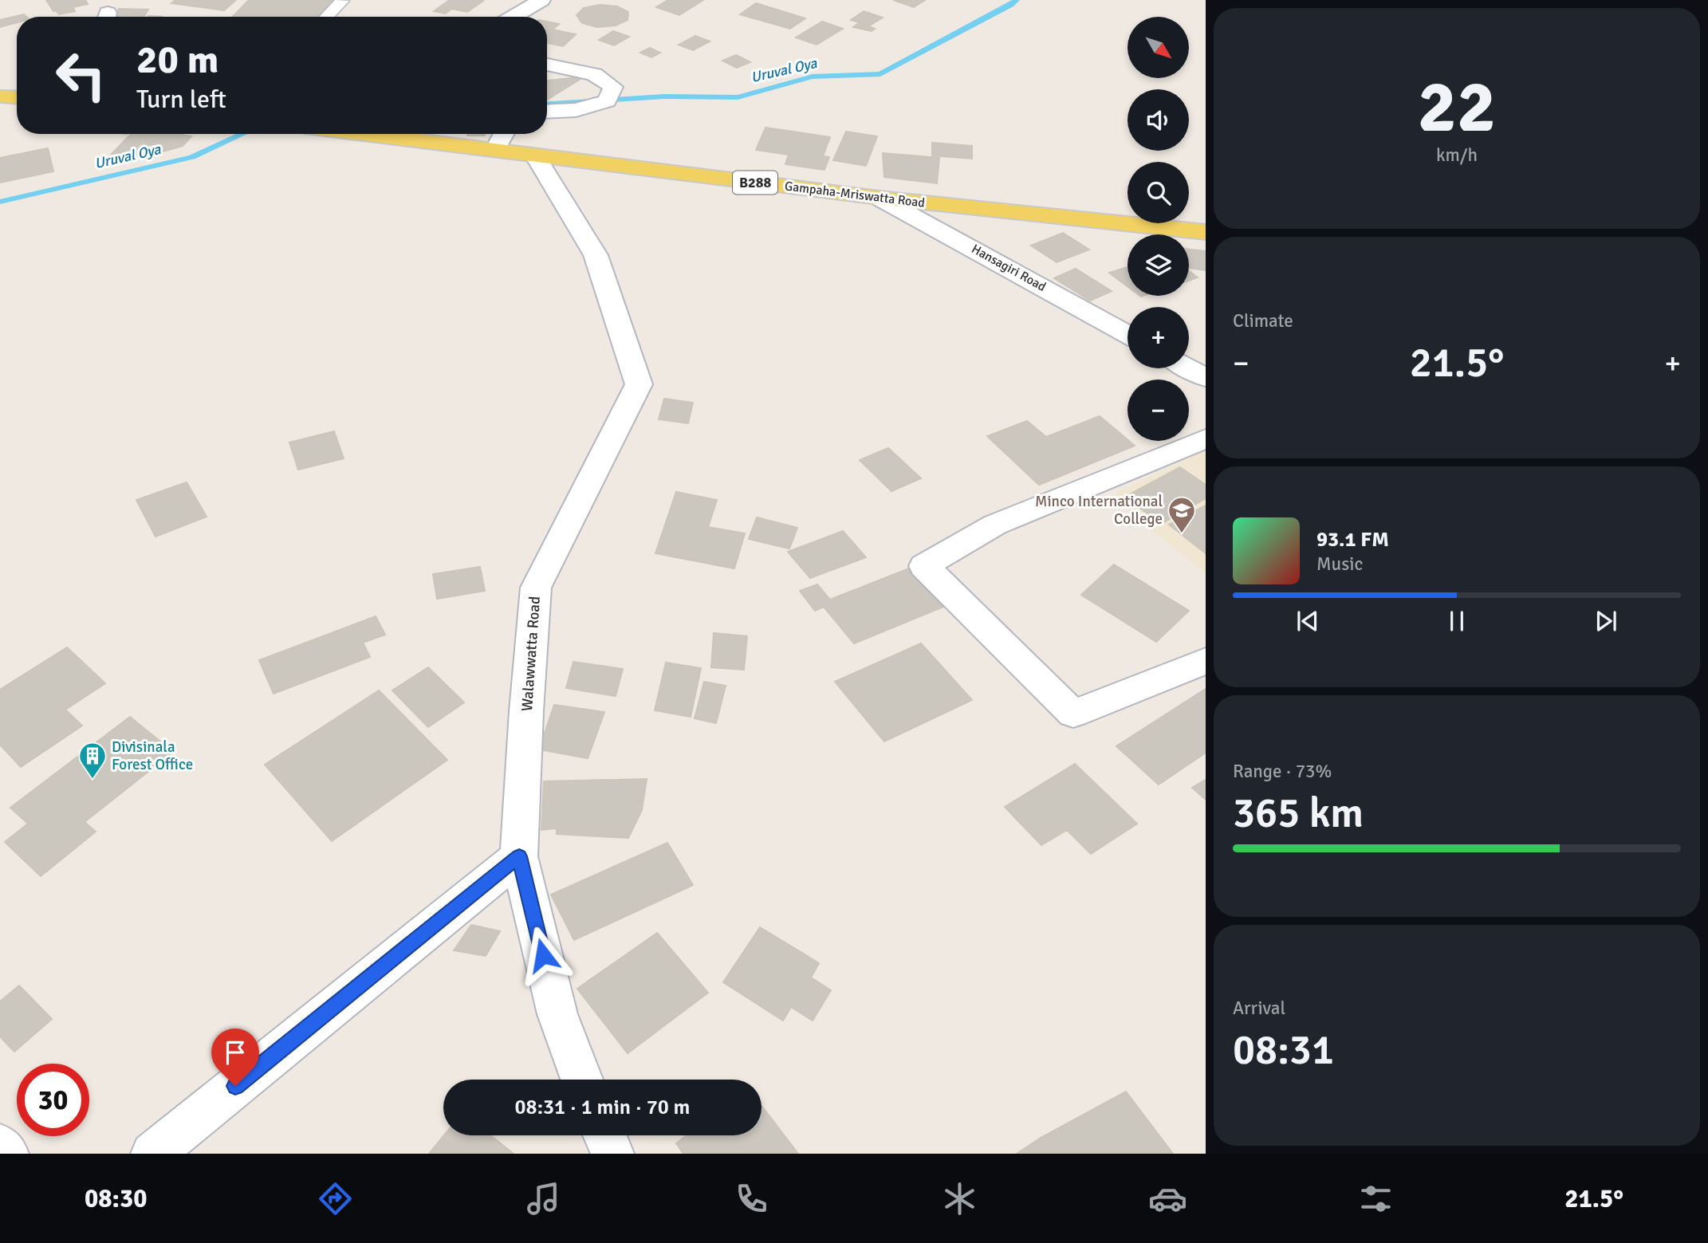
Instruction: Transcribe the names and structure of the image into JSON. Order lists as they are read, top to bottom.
{
  "streets": {
    "main road": ["B288", "Gampaha-Mriswatta Road"],
    "street": ["Hansagiri Road", "Walawwatta Road"]
  },
  "crossings": [
    ["Gampaha-Mriswatta Road", "Hansagiri Road"],
    ["Gampaha-Mriswatta Road", "Walawwatta Road"]
  ],
  "water": ["Uruval Oya"],
  "places": {
    "school or university": ["Minco International College"],
    "building": ["Divisinala Forest Office"]
  },
  "north": "bottom right",
  "page": {
    "tile": [
      ["22", "km/h"],
      "Climate",
      ["Range · 73%", "365 km"],
      ["Arrival", "08:31"]
    ],
    "map_buttons": ["+", "−"],
    "turn": ["20 m", "Turn left"],
    "heat": ["−", "21.5°", "+"],
    "song": ["93.1 FM", "Music"],
    "limit": "30",
    "trip": "08:31 · 1 min · 70 m",
    "tabs": ["08:30", "21.5°"]
  }
}
